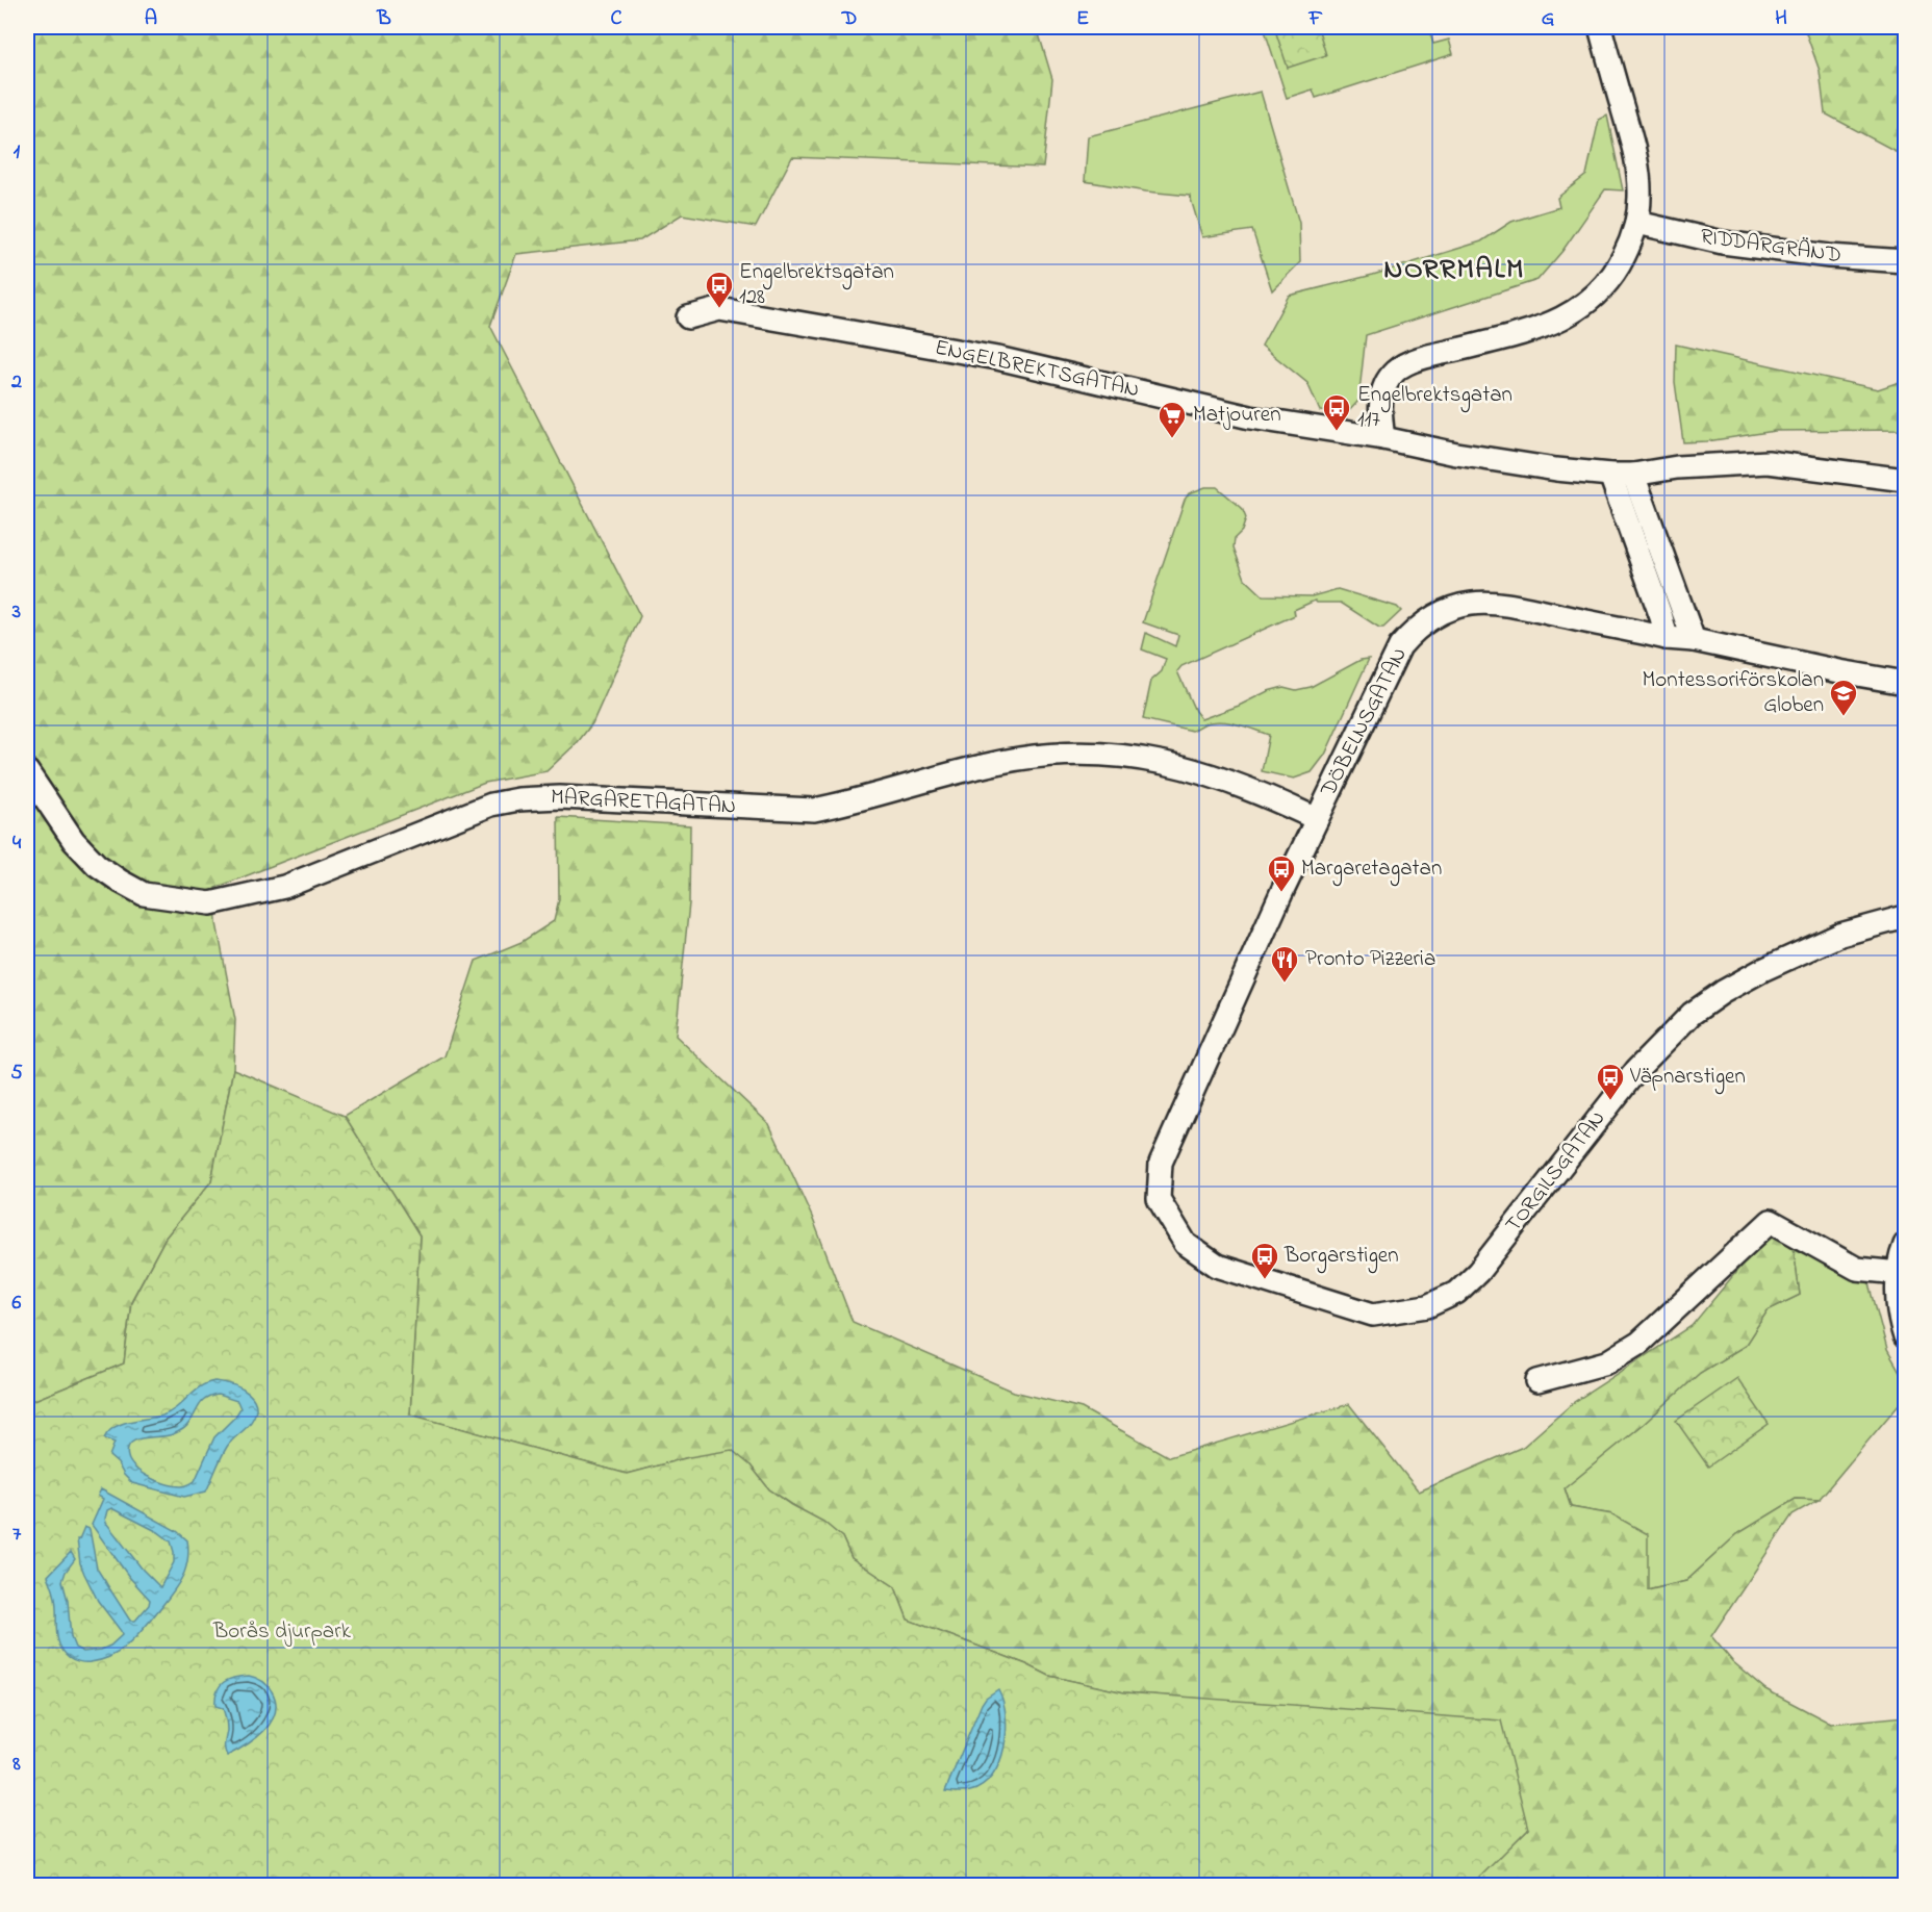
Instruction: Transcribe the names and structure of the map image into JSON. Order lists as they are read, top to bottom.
{
  "streets": {
    "street": [
      "RIDDARGRÄND",
      "ENGELBREKTSGATAN",
      "DÖBELNSGATAN",
      "MARGARETAGATAN",
      "TORGILSGATAN"
    ]
  },
  "crossings": [
    ["DÖBELNSGATAN", "MARGARETAGATAN"],
    ["DÖBELNSGATAN", "TORGILSGATAN"]
  ],
  "districts": ["NORRMALM"],
  "parks": ["Borås djurpark"],
  "places": {
    "bus stop": [
      "Engelbrektsgatan 128",
      "Engelbrektsgatan 117",
      "Margaretagatan",
      "Väpnarstigen",
      "Borgarstigen"
    ],
    "supermarket": ["Matjouren"],
    "school or university": ["Montessoriförskolan Globen"],
    "restaurant": ["Pronto Pizzeria"]
  },
  "grid": {
    "columns": [
      "A",
      "B",
      "C",
      "D",
      "E",
      "F",
      "G",
      "H"
    ],
    "rows": [
      "1",
      "2",
      "3",
      "4",
      "5",
      "6",
      "7",
      "8"
    ]
  }
}
